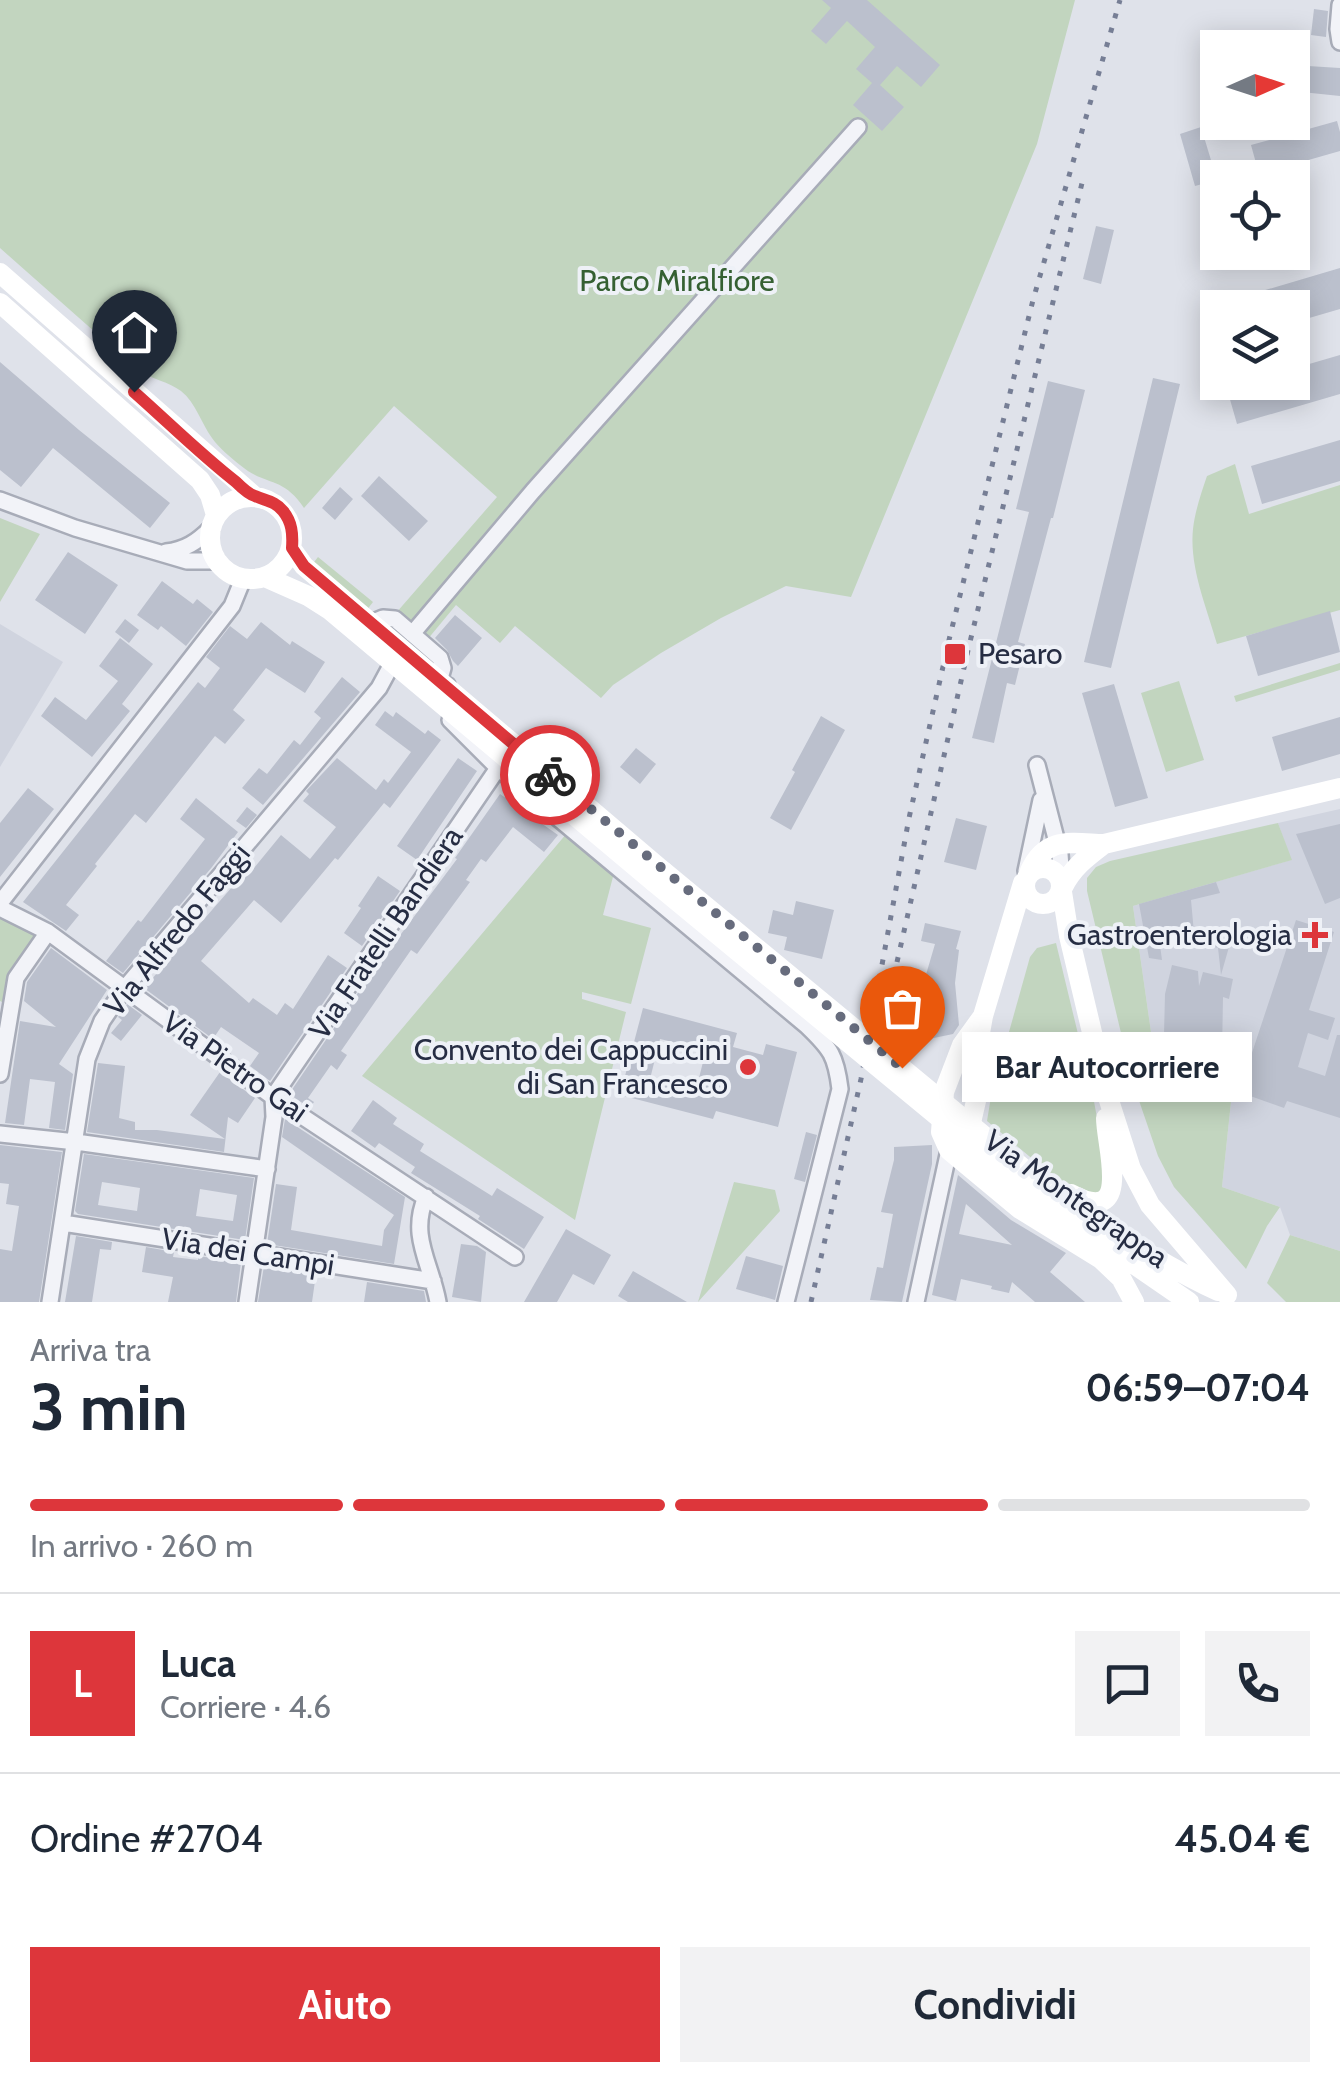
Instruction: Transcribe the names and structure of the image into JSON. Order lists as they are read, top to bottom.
{
  "streets": {
    "main road": ["Via Montegrappa"],
    "street": [
      "Via Alfredo Faggi",
      "Via Fratelli Bandiera",
      "Via Pietro Gai",
      "Via dei Campi"
    ]
  },
  "crossings": [
    ["Via Alfredo Faggi", "Via Pietro Gai"],
    ["Via Alfredo Faggi", "Via dei Campi"],
    ["Via Fratelli Bandiera", "Via Pietro Gai"]
  ],
  "parks": ["Parco Miralfiore"],
  "places": {
    "transit": ["Pesaro"],
    "health": ["Gastroenterologia"],
    "other": ["Convento dei Cappuccini di San Francesco", "Bar Autocorriere"]
  },
  "north": "right",
  "page": {
    "bubble": "Bar Autocorriere",
    "heading": ["3 min", "Arriva tra", "06:59–07:04"],
    "panel": [
      "Luca",
      "Corriere · 4.6",
      "Ordine #2704",
      "45.04 €"
    ],
    "bar": "In arrivo · 260 m",
    "round": "L",
    "buttons": ["Aiuto", "Condividi"]
  }
}
